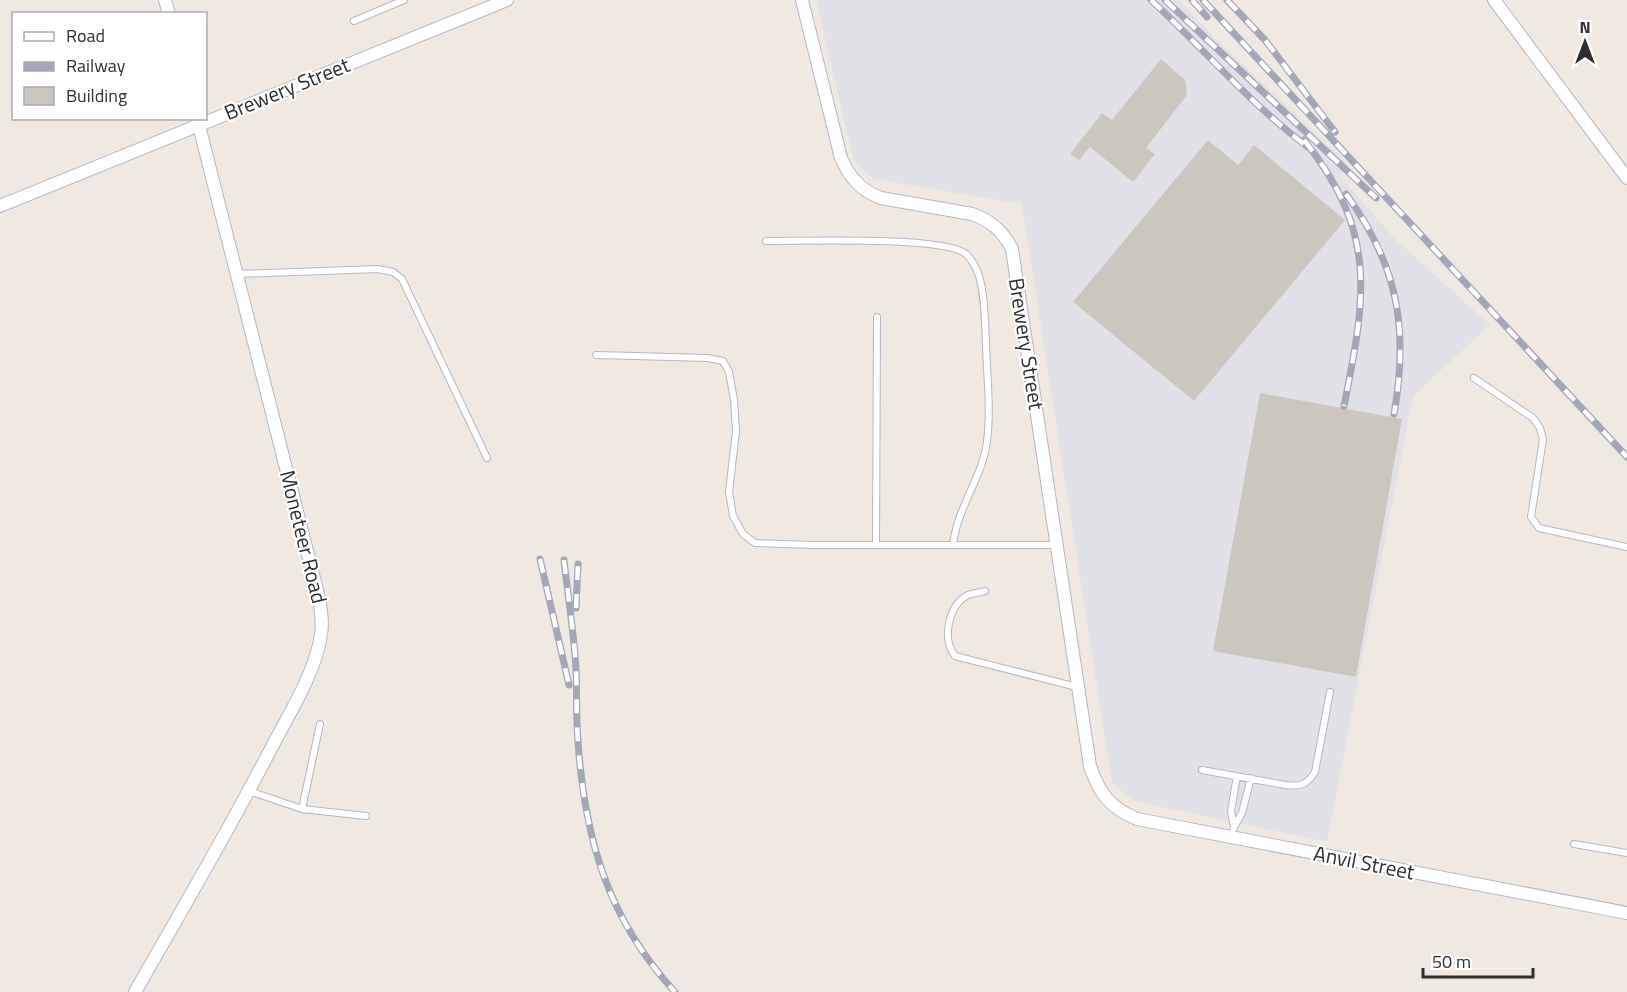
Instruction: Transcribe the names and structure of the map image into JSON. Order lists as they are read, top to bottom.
{
  "streets": {
    "street": ["Brewery Street", "Moneteer Road", "Anvil Street"]
  },
  "crossings": [
    ["Brewery Street", "Moneteer Road"],
    ["Brewery Street", "Anvil Street"]
  ],
  "legend": ["Road", "Railway", "Building"],
  "scale_bar": "50 m",
  "north": "top"
}
